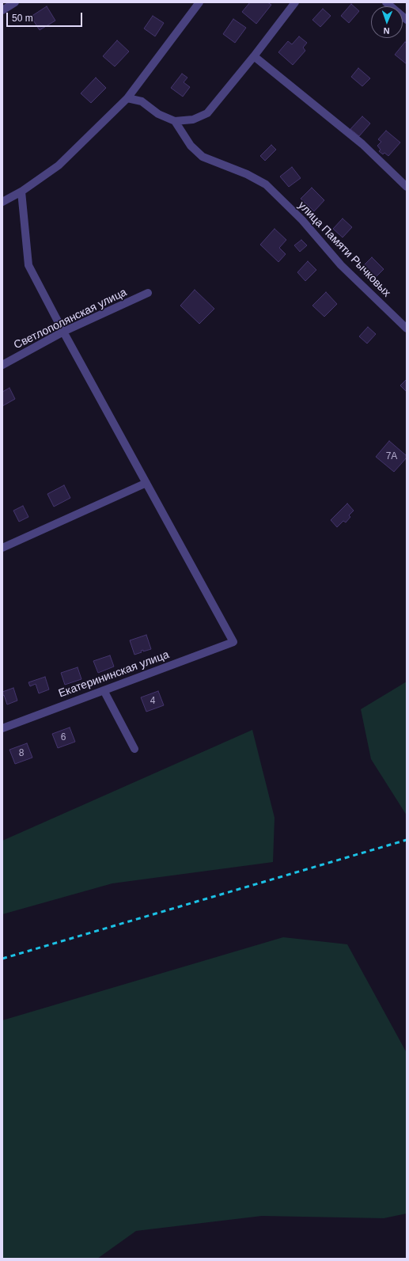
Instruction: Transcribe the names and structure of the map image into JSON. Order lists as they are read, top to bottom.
{
  "streets": {
    "street": ["улица Памяти Рычковых", "Светлополянская улица", "Екатерининская улица"]
  },
  "house_numbers": [
    "7А",
    "4",
    "6",
    "8"
  ],
  "scale_bar": "50 m",
  "north": "bottom"
}
